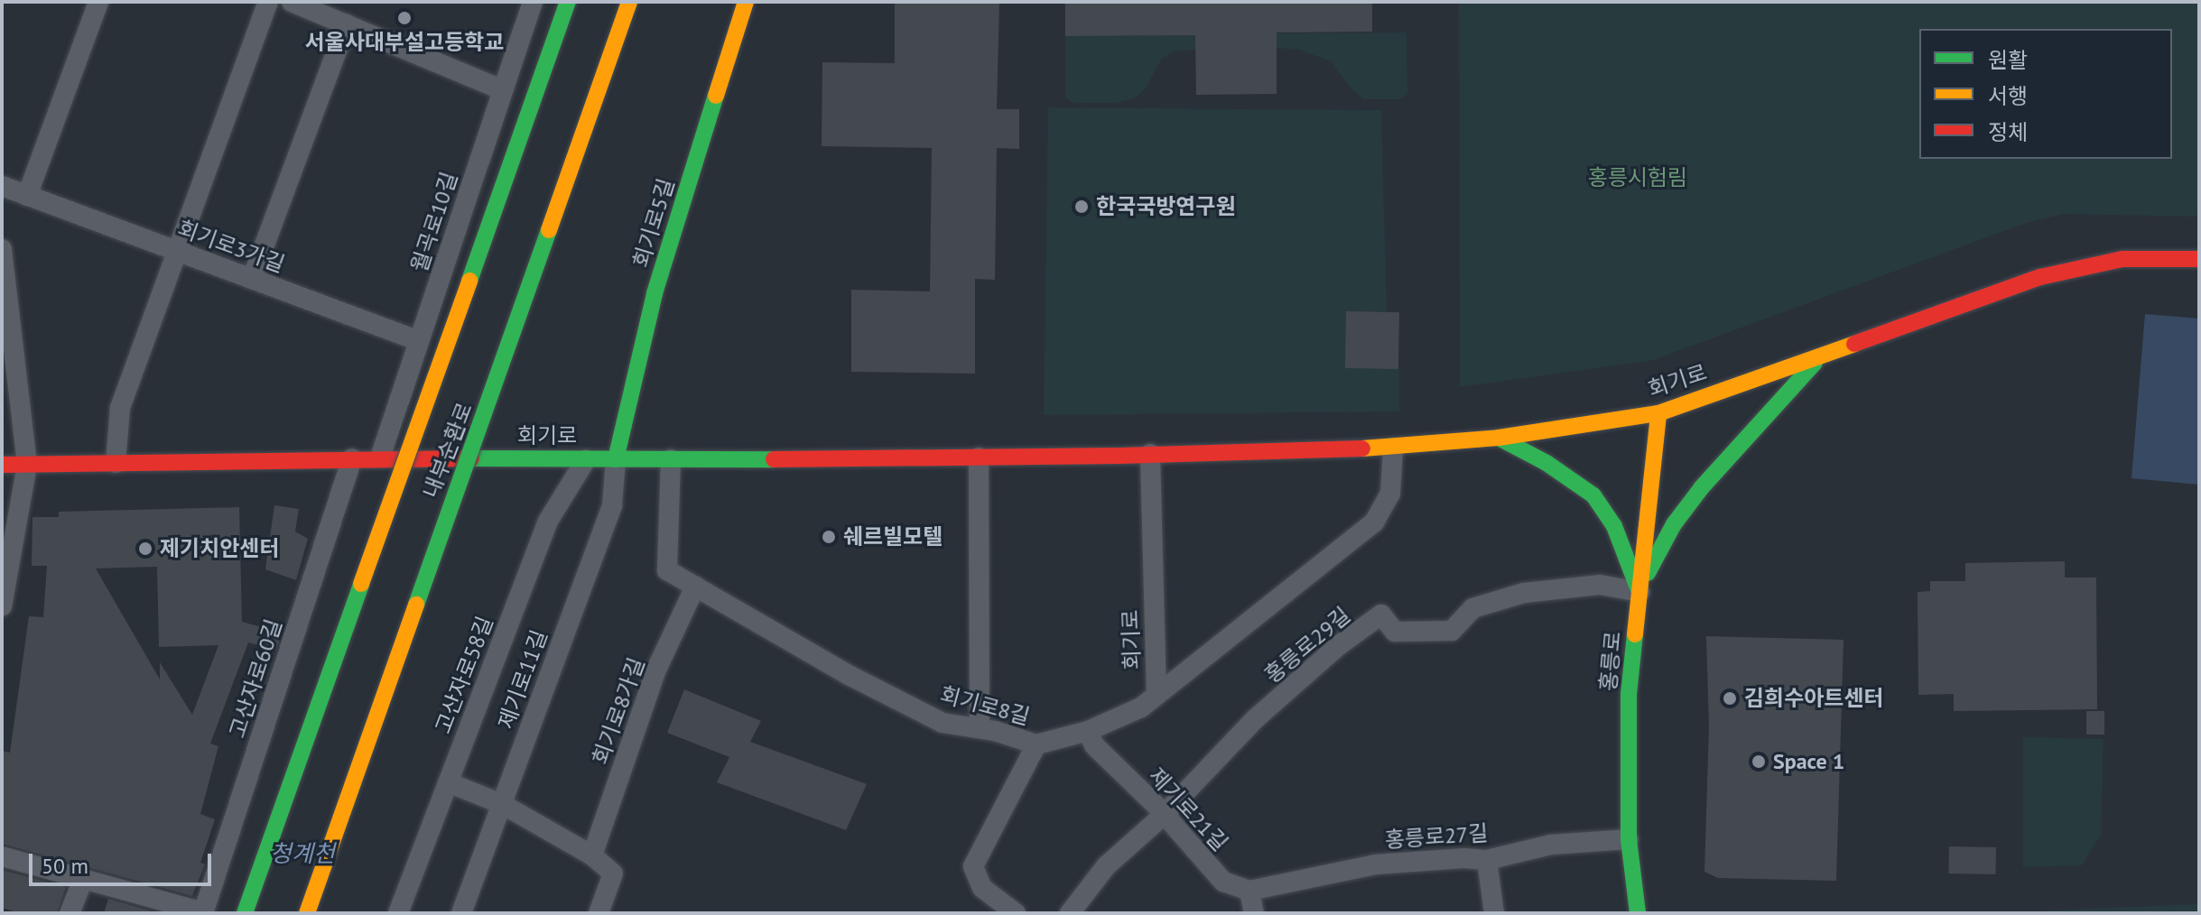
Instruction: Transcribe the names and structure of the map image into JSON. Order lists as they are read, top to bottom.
{
  "streets": {
    "main road": [
      "회기로5길",
      "회기로",
      "내부순환로",
      "홍릉로"
    ],
    "street": [
      "월곡로10길",
      "회기로3가길",
      "홍릉로29길",
      "고산자로58길",
      "고산자로60길",
      "제기로11길",
      "회기로8길",
      "회기로8가길",
      "제기로21길",
      "홍릉로27길"
    ]
  },
  "crossings": [
    ["월곡로10길", "회기로3가길"],
    ["월곡로10길", "회기로"],
    ["회기로5길", "회기로"],
    ["회기로5길", "제기로11길"],
    ["회기로", "홍릉로"],
    ["회기로", "고산자로58길"],
    ["회기로", "고산자로60길"],
    ["회기로", "제기로11길"],
    ["회기로", "회기로8길"],
    ["홍릉로29길", "홍릉로"],
    ["홍릉로29길", "제기로21길"],
    ["홍릉로", "홍릉로27길"],
    ["회기로8길", "회기로8가길"],
    ["회기로8길", "제기로21길"],
    ["제기로21길", "홍릉로27길"]
  ],
  "water": ["청계천"],
  "parks": ["홍릉시험림"],
  "places": [
    "서울사대부설고등학교",
    "한국국방연구원",
    "쉐르빌모텔",
    "제기치안센터",
    "김희수아트센터",
    "Space 1"
  ],
  "legend": ["원활", "서행", "정체"],
  "scale_bar": "50 m"
}
